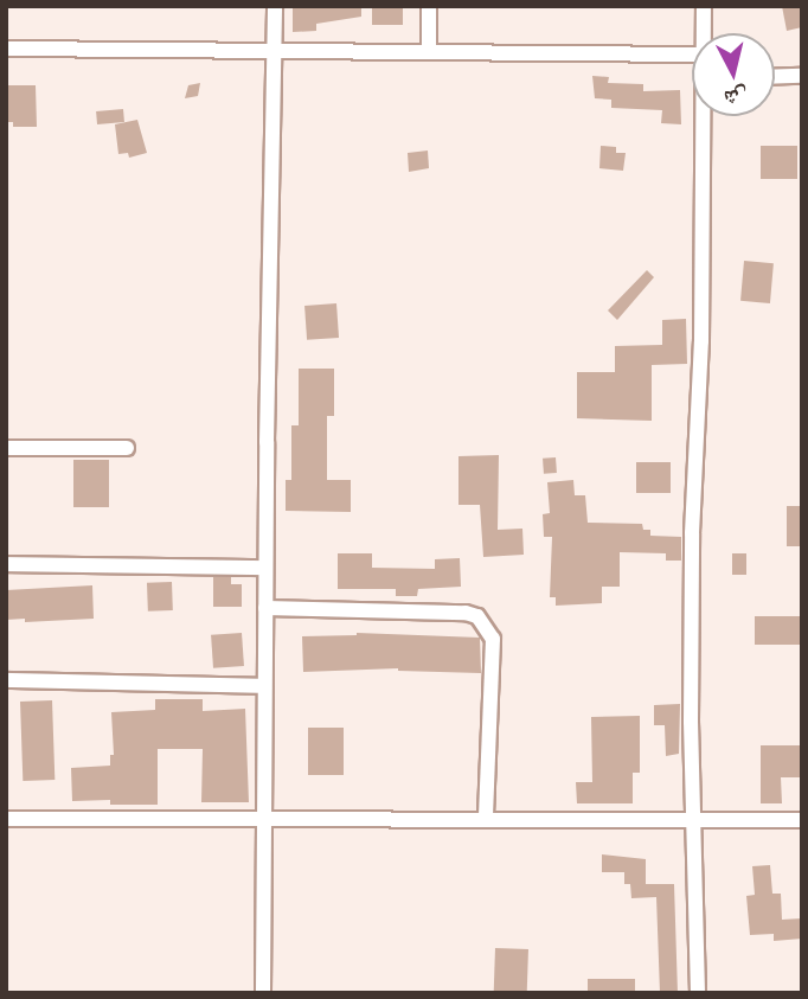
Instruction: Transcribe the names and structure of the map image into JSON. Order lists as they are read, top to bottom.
{
  "north": "bottom"
}
